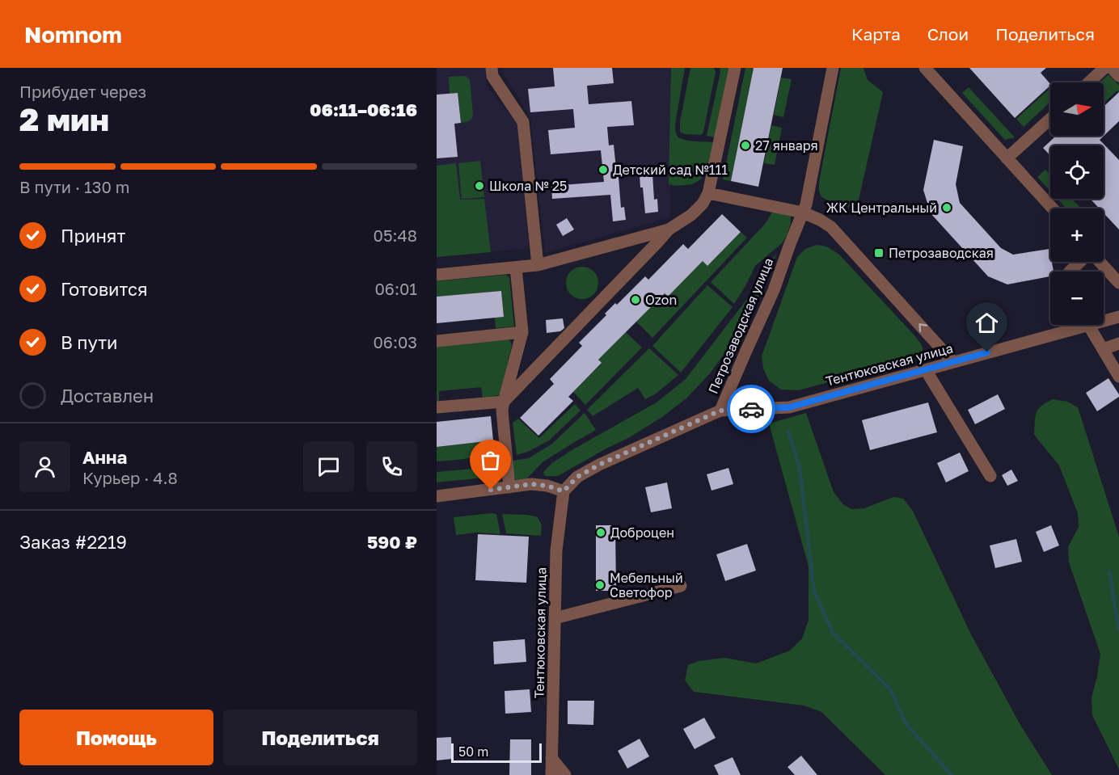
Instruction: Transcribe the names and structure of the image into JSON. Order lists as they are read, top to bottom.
{
  "streets": {
    "street": ["Петрозаводская улица", "Тентюковская улица"]
  },
  "crossings": [
    ["Петрозаводская улица", "Тентюковская улица"]
  ],
  "places": {
    "other": [
      "27 января",
      "Детский сад №111",
      "Школа № 25",
      "ЖК Центральный",
      "Ozon",
      "Доброцен",
      "Мебельный Светофор"
    ],
    "transit": ["Петрозаводская"]
  },
  "scale_bar": "50 m",
  "north": "right",
  "page": {
    "header": "Nomnom",
    "nav": ["Карта", "Слои", "Поделиться"],
    "heading": ["2 мин", "Прибудет через", "06:11–06:16"],
    "panel": [
      "Анна",
      "Курьер · 4.8",
      "Заказ #2219",
      "590 ₽"
    ],
    "map_buttons": ["+", "−"],
    "bar": "В пути · 130 m",
    "list": [
      ["Принят", "05:48"],
      ["Готовится", "06:01"],
      ["В пути", "06:03"],
      "Доставлен"
    ],
    "buttons": ["Помощь", "Поделиться"],
    "scale": "50 m"
  }
}
